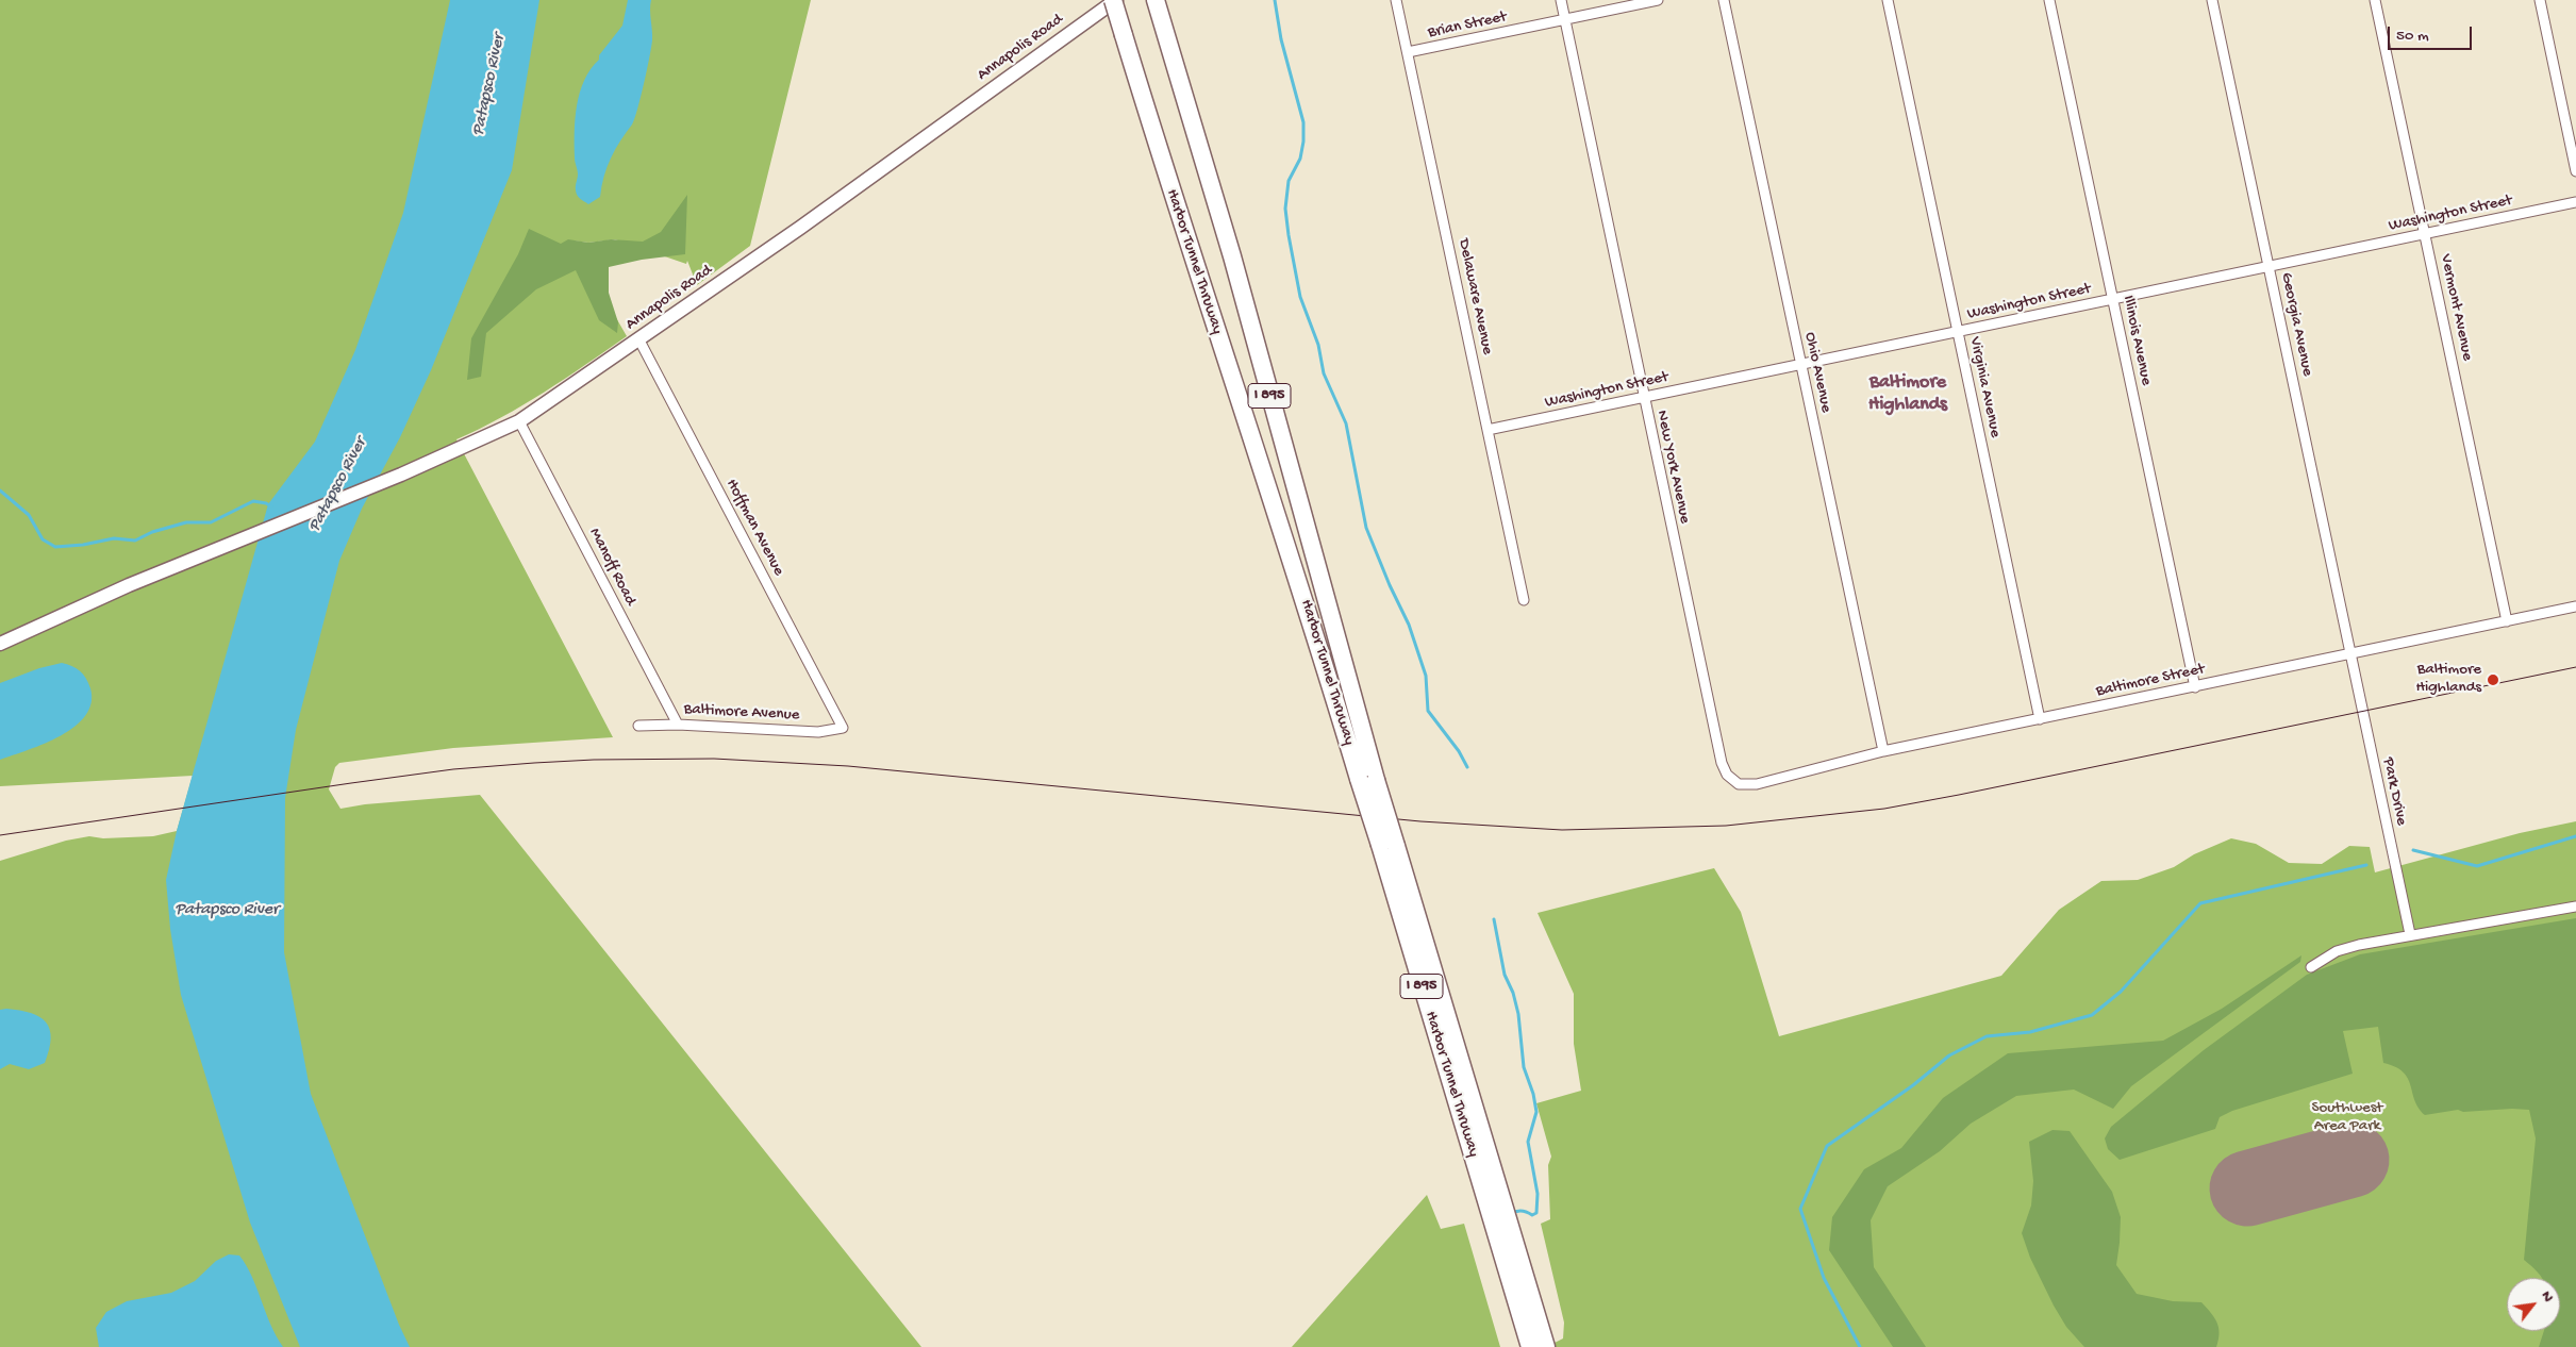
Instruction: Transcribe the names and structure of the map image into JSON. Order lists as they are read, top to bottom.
{
  "streets": {
    "highway": ["Harbor Tunnel Thruway", "I 895"],
    "main road": ["Annapolis Road"],
    "street": [
      "Brian Street",
      "Washington Street",
      "Delaware Avenue",
      "Vermont Avenue",
      "Georgia Avenue",
      "Illinois Avenue",
      "Ohio Avenue",
      "Virginia Avenue",
      "New York Avenue",
      "Hoffman Avenue",
      "Manoff Road",
      "Baltimore Street",
      "Baltimore Avenue",
      "Park Drive"
    ]
  },
  "crossings": [
    ["Brian Street", "Delaware Avenue"],
    ["Brian Street", "New York Avenue"],
    ["Annapolis Road", "Harbor Tunnel Thruway"],
    ["Annapolis Road", "Hoffman Avenue"],
    ["Annapolis Road", "Manoff Road"],
    ["Washington Street", "Delaware Avenue"],
    ["Washington Street", "Vermont Avenue"],
    ["Washington Street", "Georgia Avenue"],
    ["Washington Street", "Illinois Avenue"],
    ["Washington Street", "Ohio Avenue"],
    ["Washington Street", "Virginia Avenue"],
    ["Washington Street", "New York Avenue"],
    ["Vermont Avenue", "Baltimore Street"],
    ["Georgia Avenue", "Baltimore Street"],
    ["Georgia Avenue", "Park Drive"],
    ["Illinois Avenue", "Baltimore Street"],
    ["Ohio Avenue", "Baltimore Street"],
    ["Virginia Avenue", "Baltimore Street"],
    ["New York Avenue", "Baltimore Street"],
    ["Hoffman Avenue", "Baltimore Avenue"],
    ["Manoff Road", "Baltimore Avenue"],
    ["Baltimore Street", "Park Drive"]
  ],
  "districts": ["Baltimore Highlands"],
  "water": ["Patapsco River"],
  "parks": ["Southwest Area Park"],
  "places": ["Baltimore Highlands"],
  "scale_bar": "50 m",
  "north": "top right"
}
